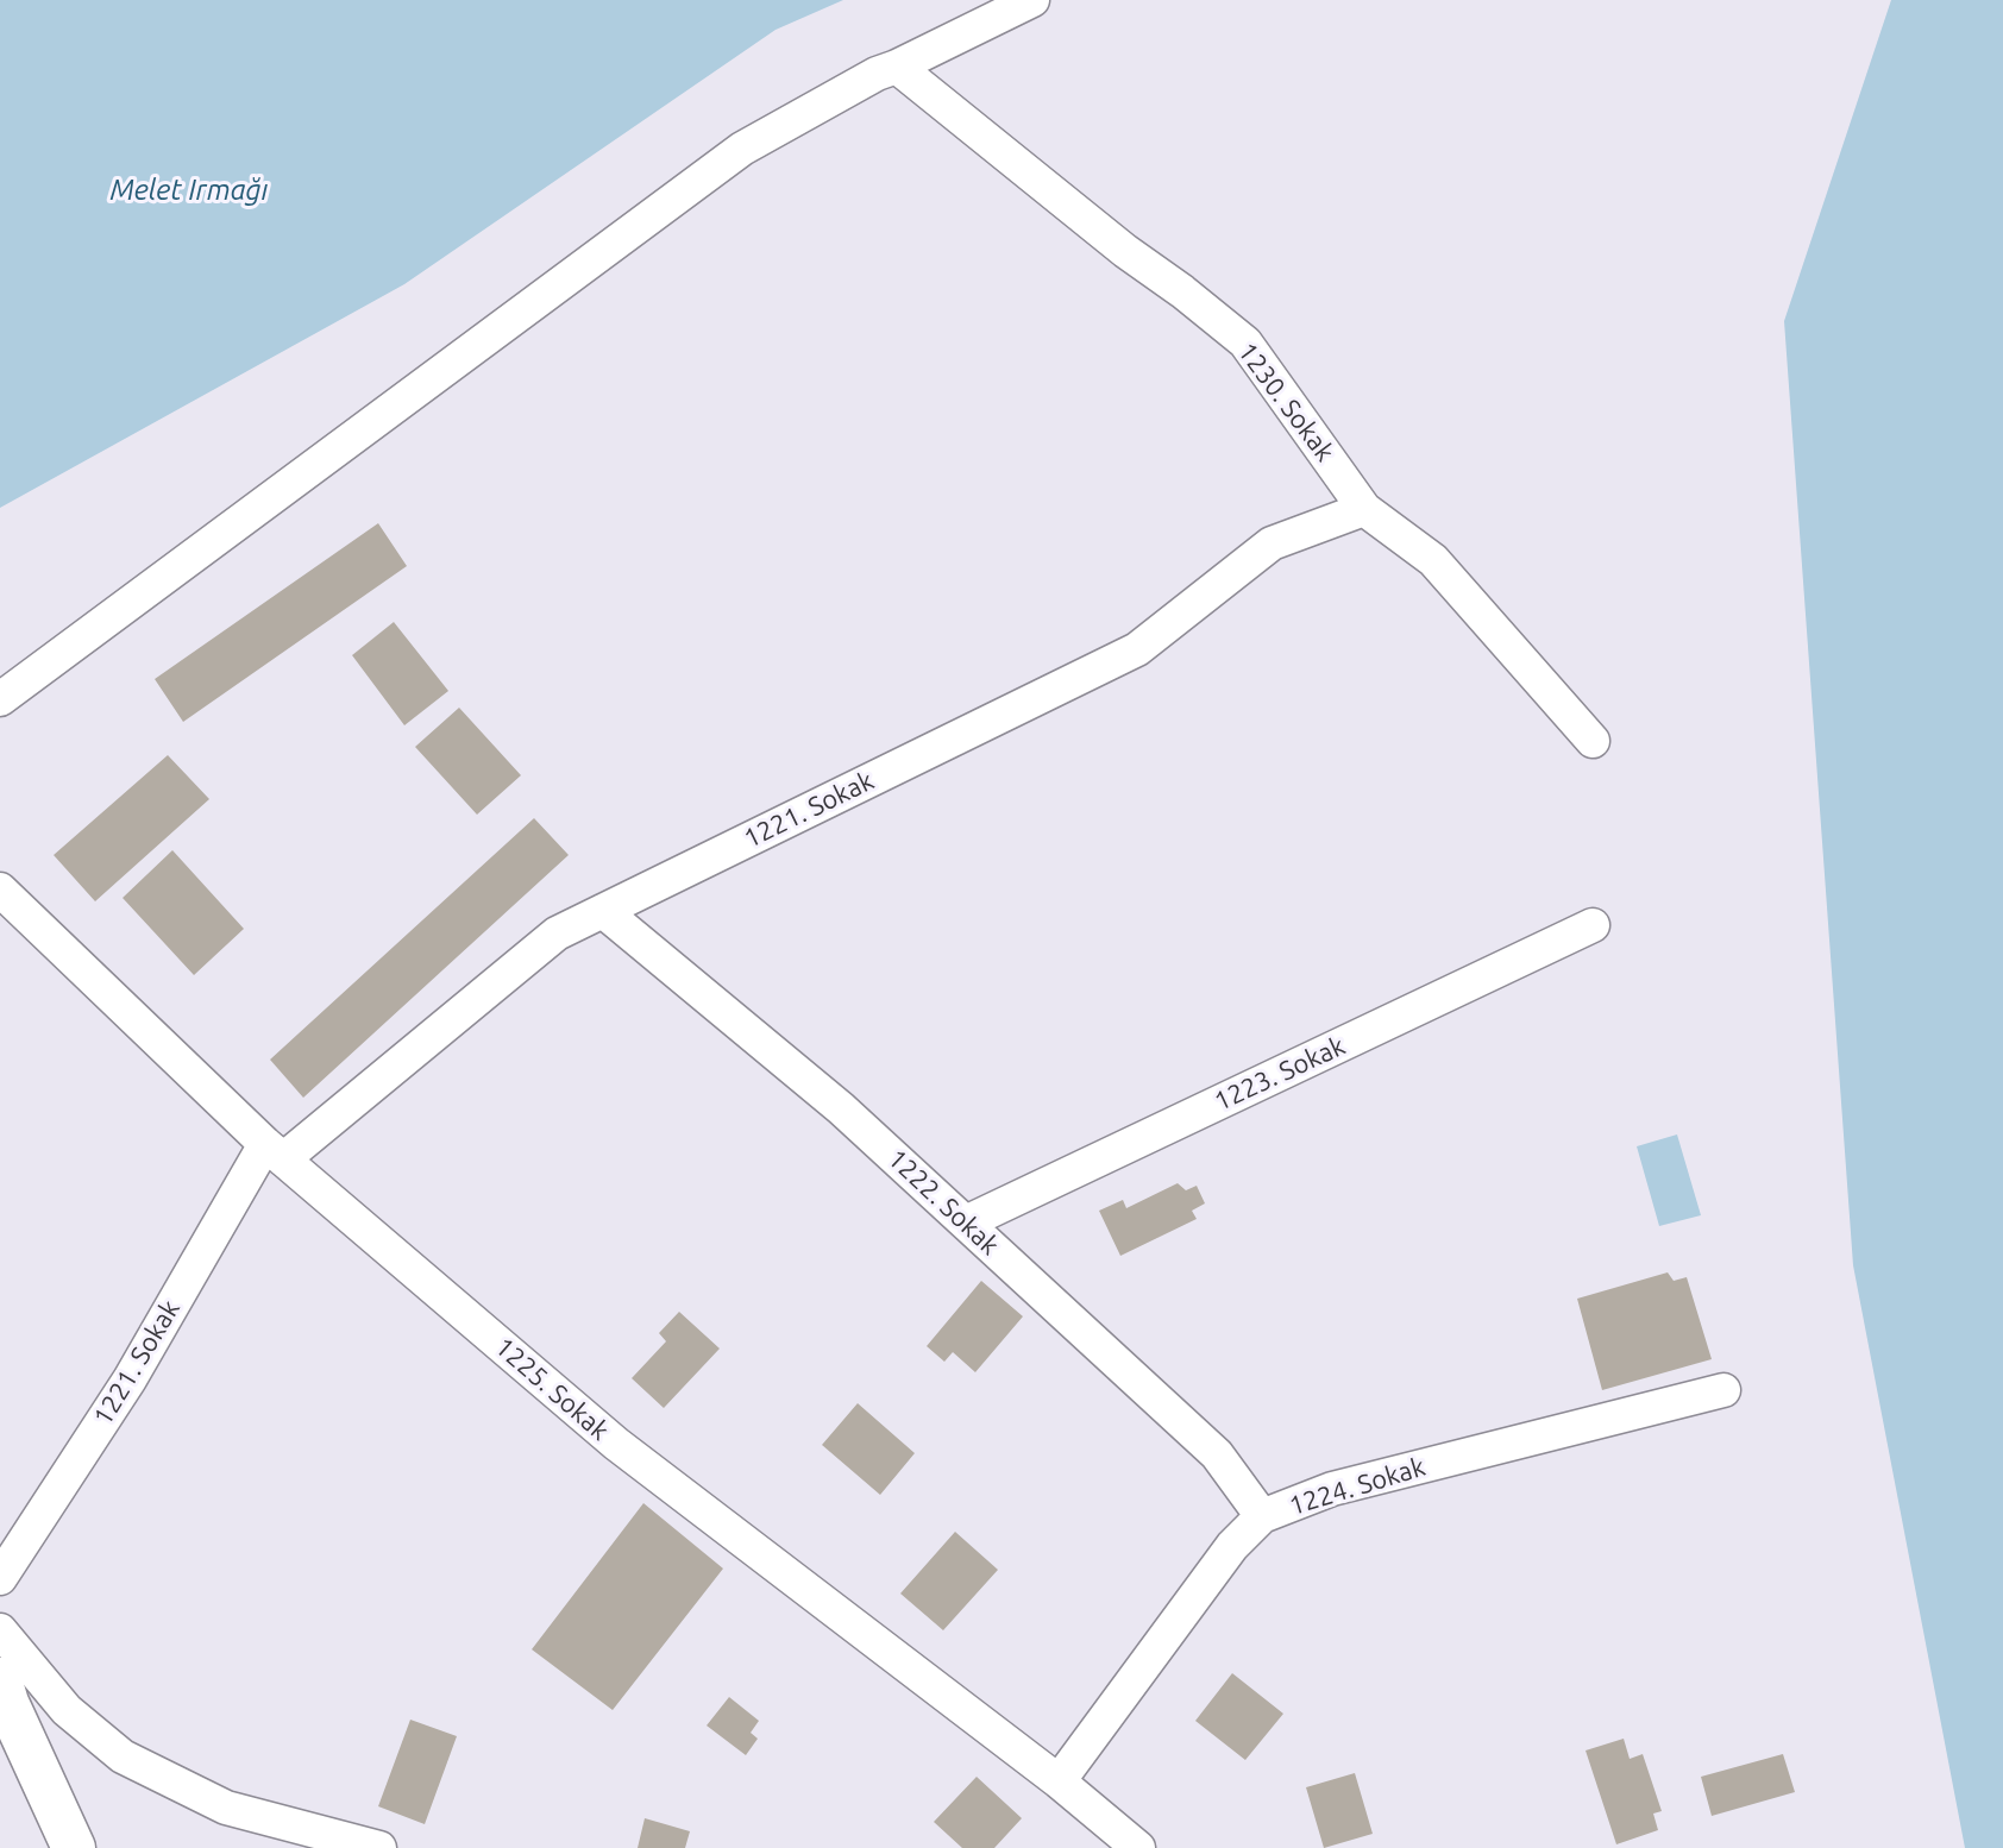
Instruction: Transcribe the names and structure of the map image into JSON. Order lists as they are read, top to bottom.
{
  "streets": {
    "street": [
      "1230. Sokak",
      "1221. Sokak",
      "1223. Sokak",
      "1222. Sokak",
      "1225. Sokak",
      "1224. Sokak"
    ]
  },
  "crossings": [
    ["1230. Sokak", "1221. Sokak"],
    ["1221. Sokak", "1222. Sokak"],
    ["1221. Sokak", "1225. Sokak"],
    ["1223. Sokak", "1222. Sokak"],
    ["1222. Sokak", "1224. Sokak"],
    ["1225. Sokak", "1224. Sokak"]
  ],
  "water": ["Melet Irmağı"]
}
